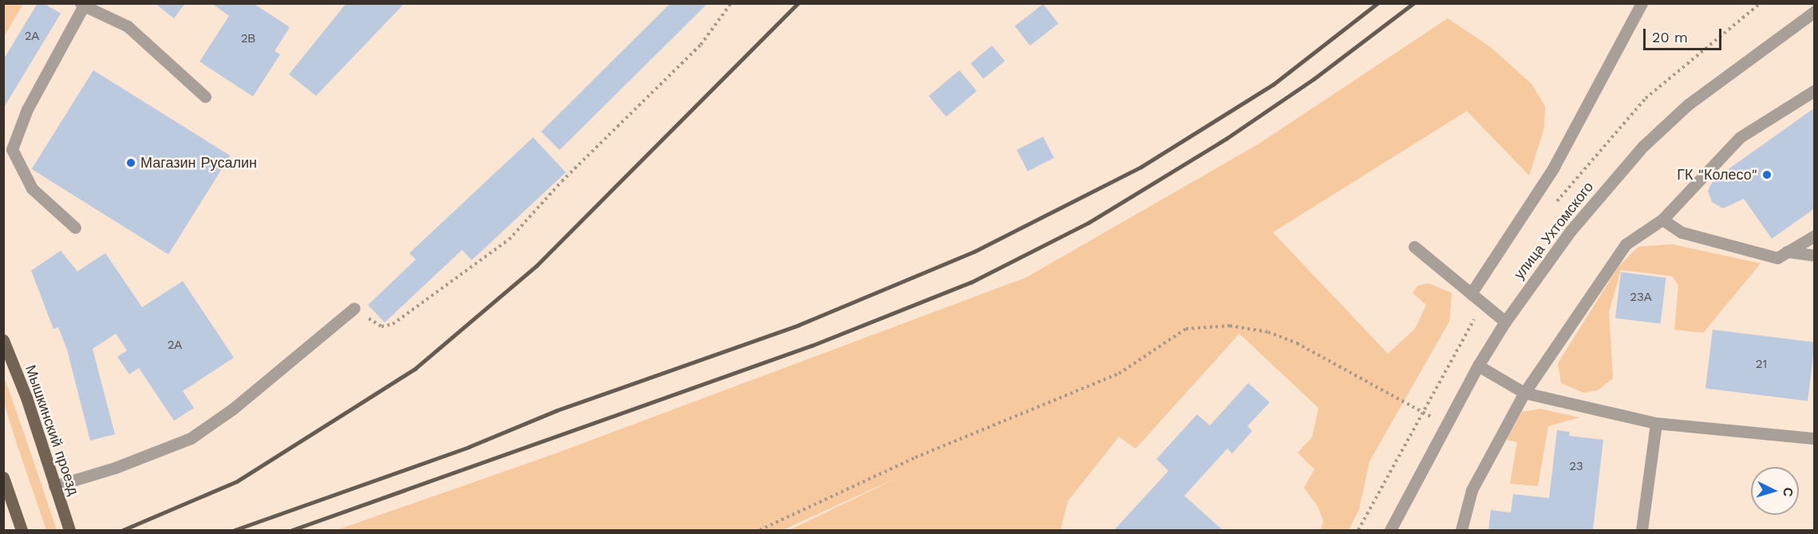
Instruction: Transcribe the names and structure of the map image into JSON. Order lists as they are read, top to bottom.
{
  "streets": {
    "main road": ["Мышкинский проезд"],
    "street": ["улица Ухтомского"]
  },
  "places": ["Магазин Русалин", "ГК \"Колесо\""],
  "house_numbers": [
    "2А",
    "2В",
    "23А",
    "2А",
    "21",
    "23"
  ],
  "scale_bar": "20 m",
  "north": "right"
}
